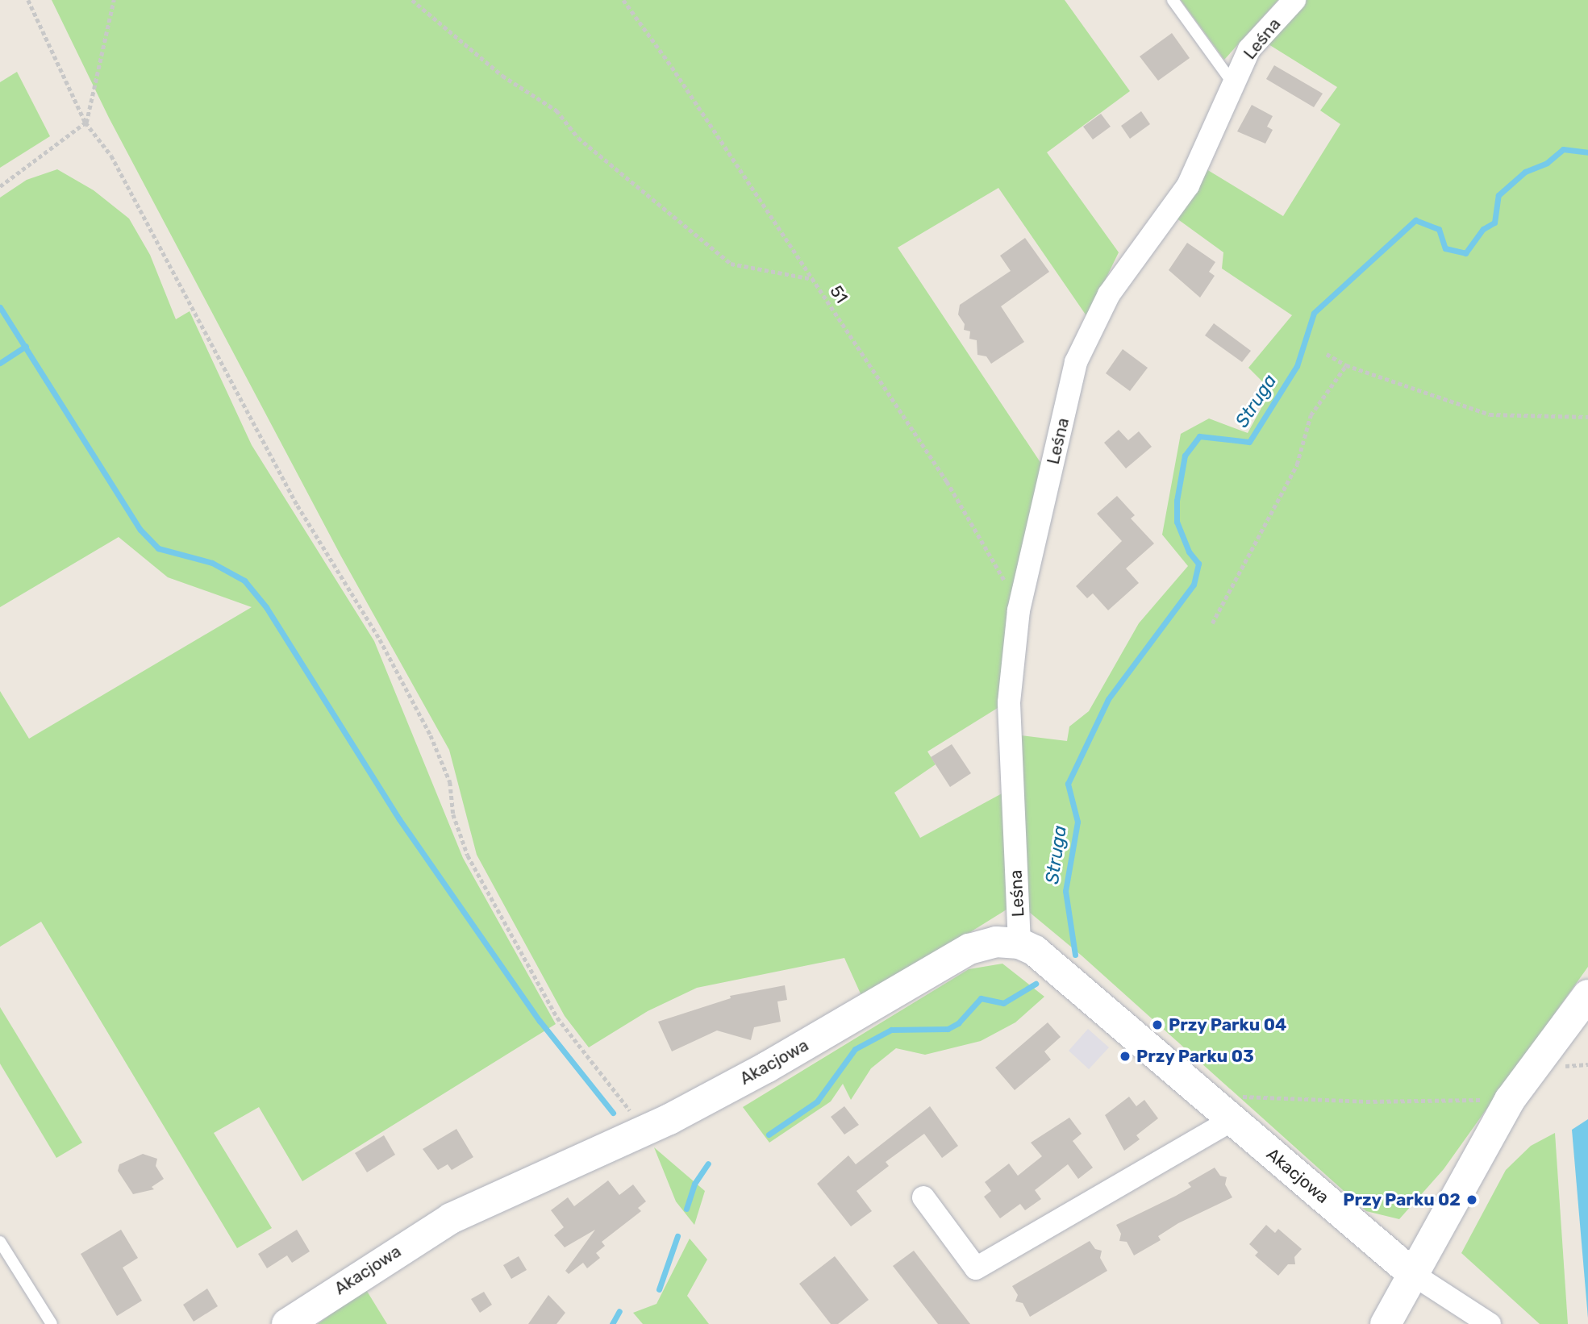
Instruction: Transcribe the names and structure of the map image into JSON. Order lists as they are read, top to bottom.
{
  "streets": {
    "street": ["Leśna", "Akacjowa"],
    "path": ["51"]
  },
  "crossings": [
    ["Leśna", "51"],
    ["Leśna", "Akacjowa"]
  ],
  "water": ["Struga"],
  "places": ["Przy Parku 04", "Przy Parku 03", "Przy Parku 02"]
}
